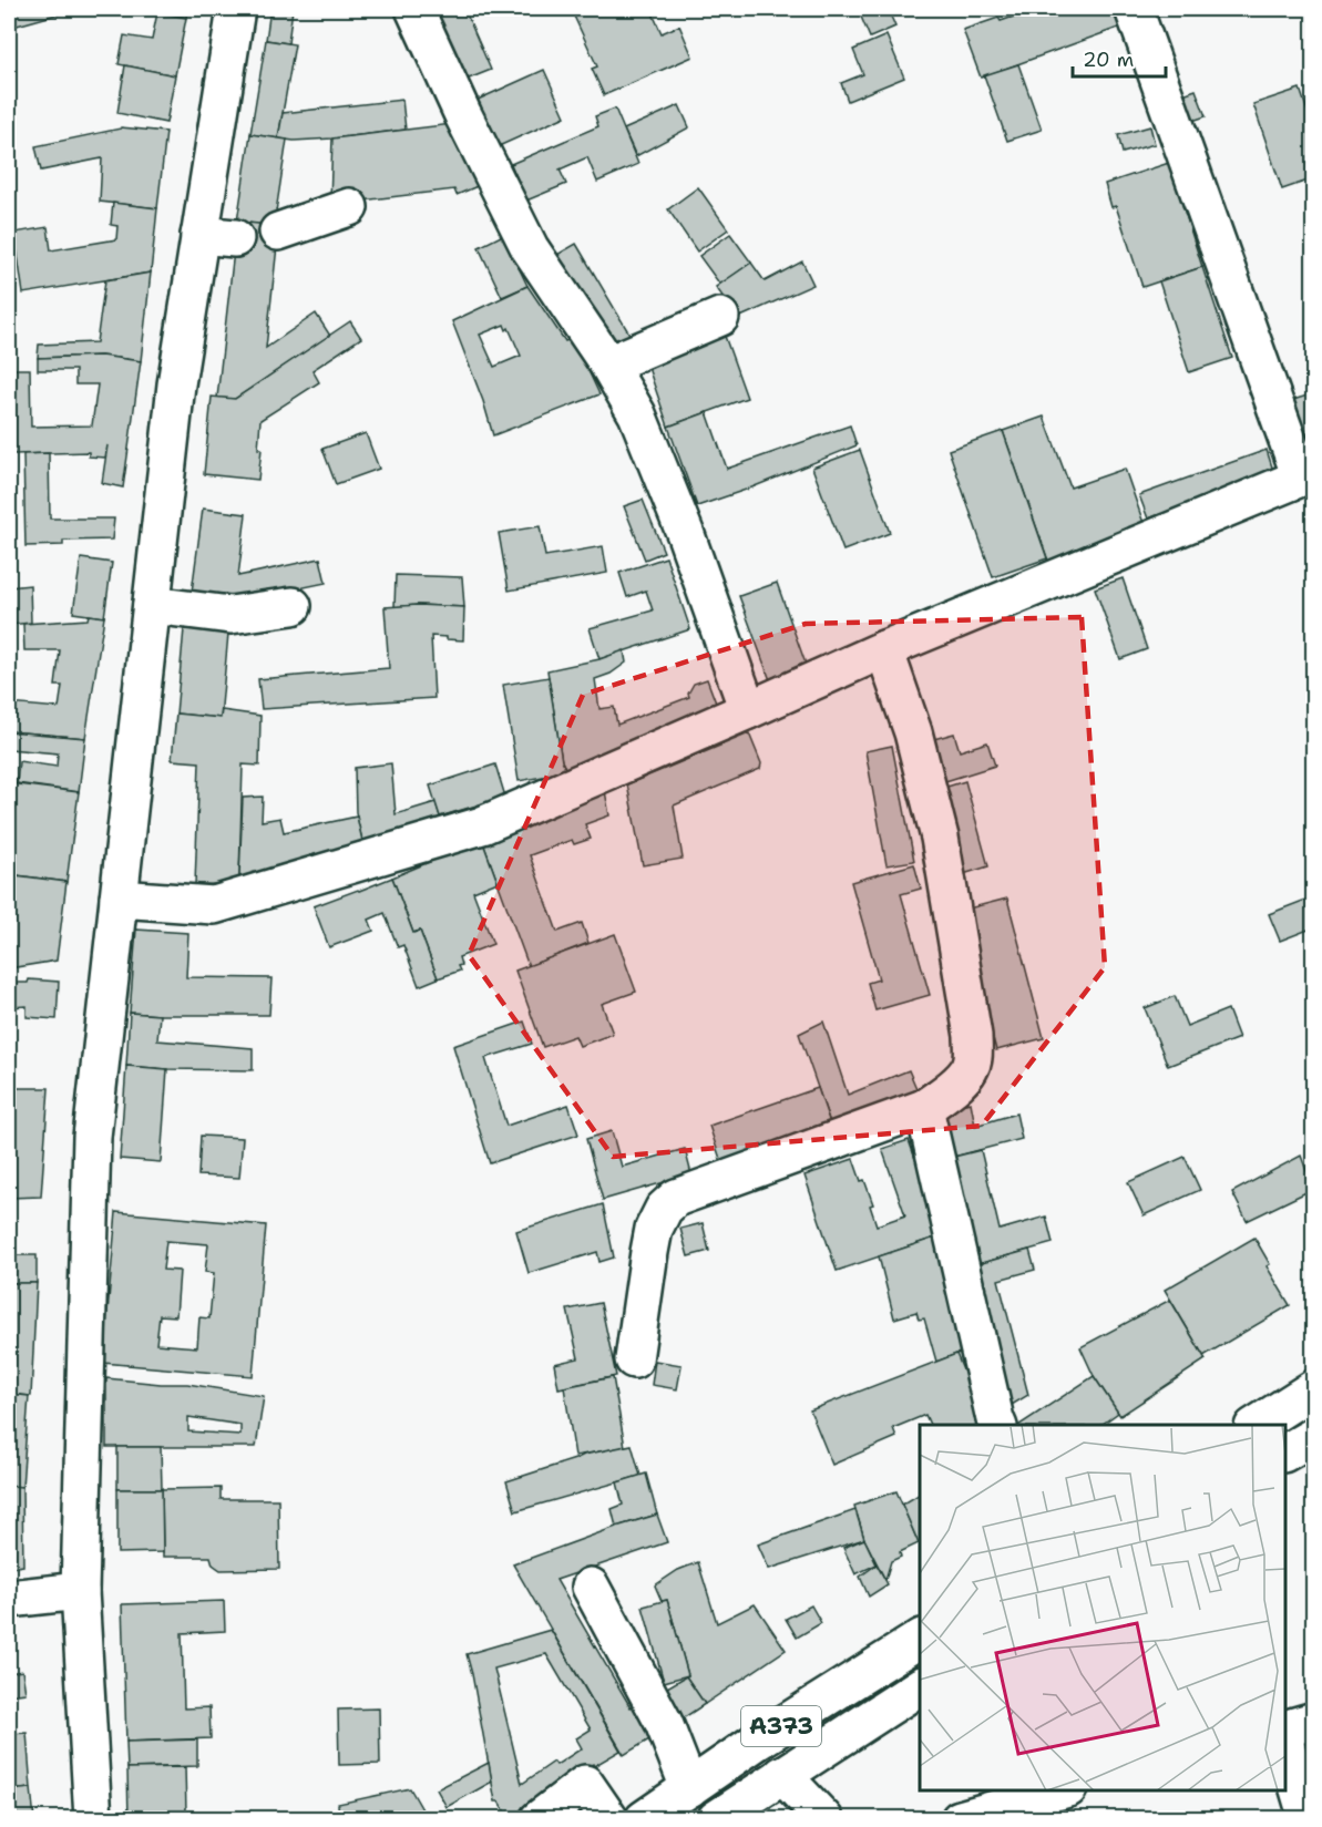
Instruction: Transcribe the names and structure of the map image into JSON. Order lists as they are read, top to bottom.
{
  "streets": {
    "main road": ["A373"]
  },
  "scale_bar": "20 m"
}
